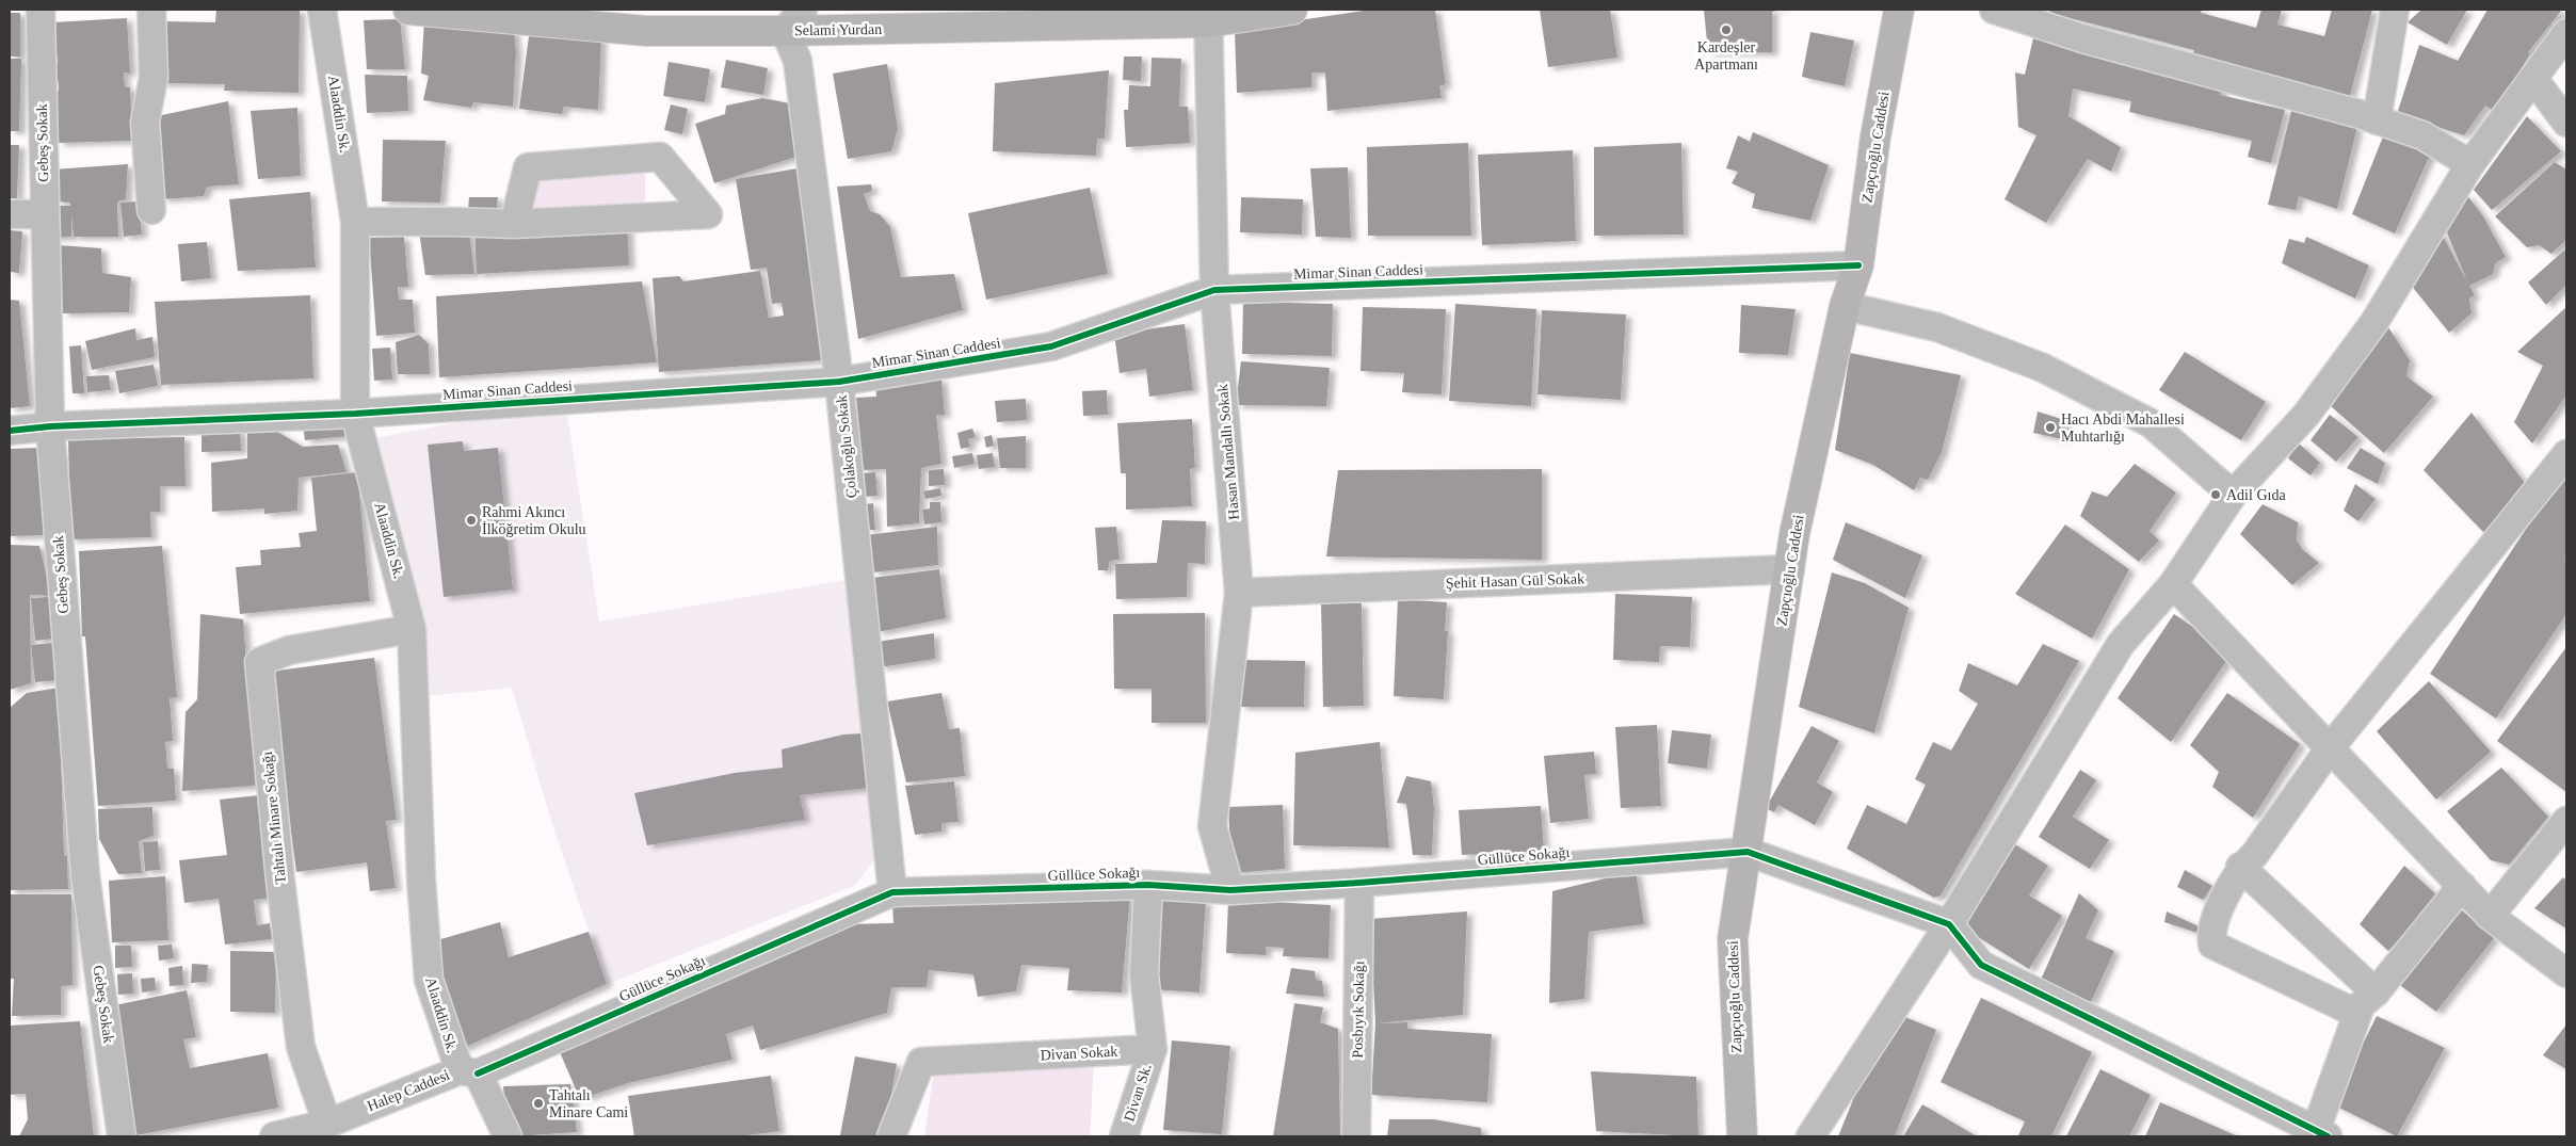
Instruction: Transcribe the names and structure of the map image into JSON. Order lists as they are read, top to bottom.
{
  "streets": {
    "main road": ["Selami Yurdan", "Zapçıoğlu Caddesi"],
    "street": [
      "Alaaddin Sk.",
      "Gebeş Sokak",
      "Mimar Sinan Caddesi",
      "Çolakoğlu Sokak",
      "Hasan Mandallı Sokak",
      "Şehit Hasan Gül Sokak",
      "Tahtalı Minare Sokağı",
      "Güllüce Sokağı",
      "Posbıyık Sokağı",
      "Divan Sokak",
      "Halep Caddesi",
      "Divan Sk."
    ]
  },
  "crossings": [
    ["Selami Yurdan", "Çolakoğlu Sokak"],
    ["Selami Yurdan", "Hasan Mandallı Sokak"],
    ["Alaaddin Sk.", "Mimar Sinan Caddesi"],
    ["Alaaddin Sk.", "Tahtalı Minare Sokağı"],
    ["Alaaddin Sk.", "Güllüce Sokağı"],
    ["Alaaddin Sk.", "Halep Caddesi"],
    ["Gebeş Sokak", "Mimar Sinan Caddesi"],
    ["Zapçıoğlu Caddesi", "Mimar Sinan Caddesi"],
    ["Zapçıoğlu Caddesi", "Şehit Hasan Gül Sokak"],
    ["Zapçıoğlu Caddesi", "Güllüce Sokağı"],
    ["Mimar Sinan Caddesi", "Çolakoğlu Sokak"],
    ["Mimar Sinan Caddesi", "Hasan Mandallı Sokak"],
    ["Çolakoğlu Sokak", "Güllüce Sokağı"],
    ["Hasan Mandallı Sokak", "Şehit Hasan Gül Sokak"],
    ["Hasan Mandallı Sokak", "Güllüce Sokağı"],
    ["Tahtalı Minare Sokağı", "Halep Caddesi"],
    ["Güllüce Sokağı", "Posbıyık Sokağı"],
    ["Güllüce Sokağı", "Halep Caddesi"],
    ["Divan Sokak", "Divan Sk."]
  ],
  "places": [
    "Kardeşler Apartmanı",
    "Hacı Abdi Mahallesi Muhtarlığı",
    "Adil Gıda",
    "Rahmi Akıncı İlköğretim Okulu",
    "Tahtalı Minare Cami"
  ]
}
